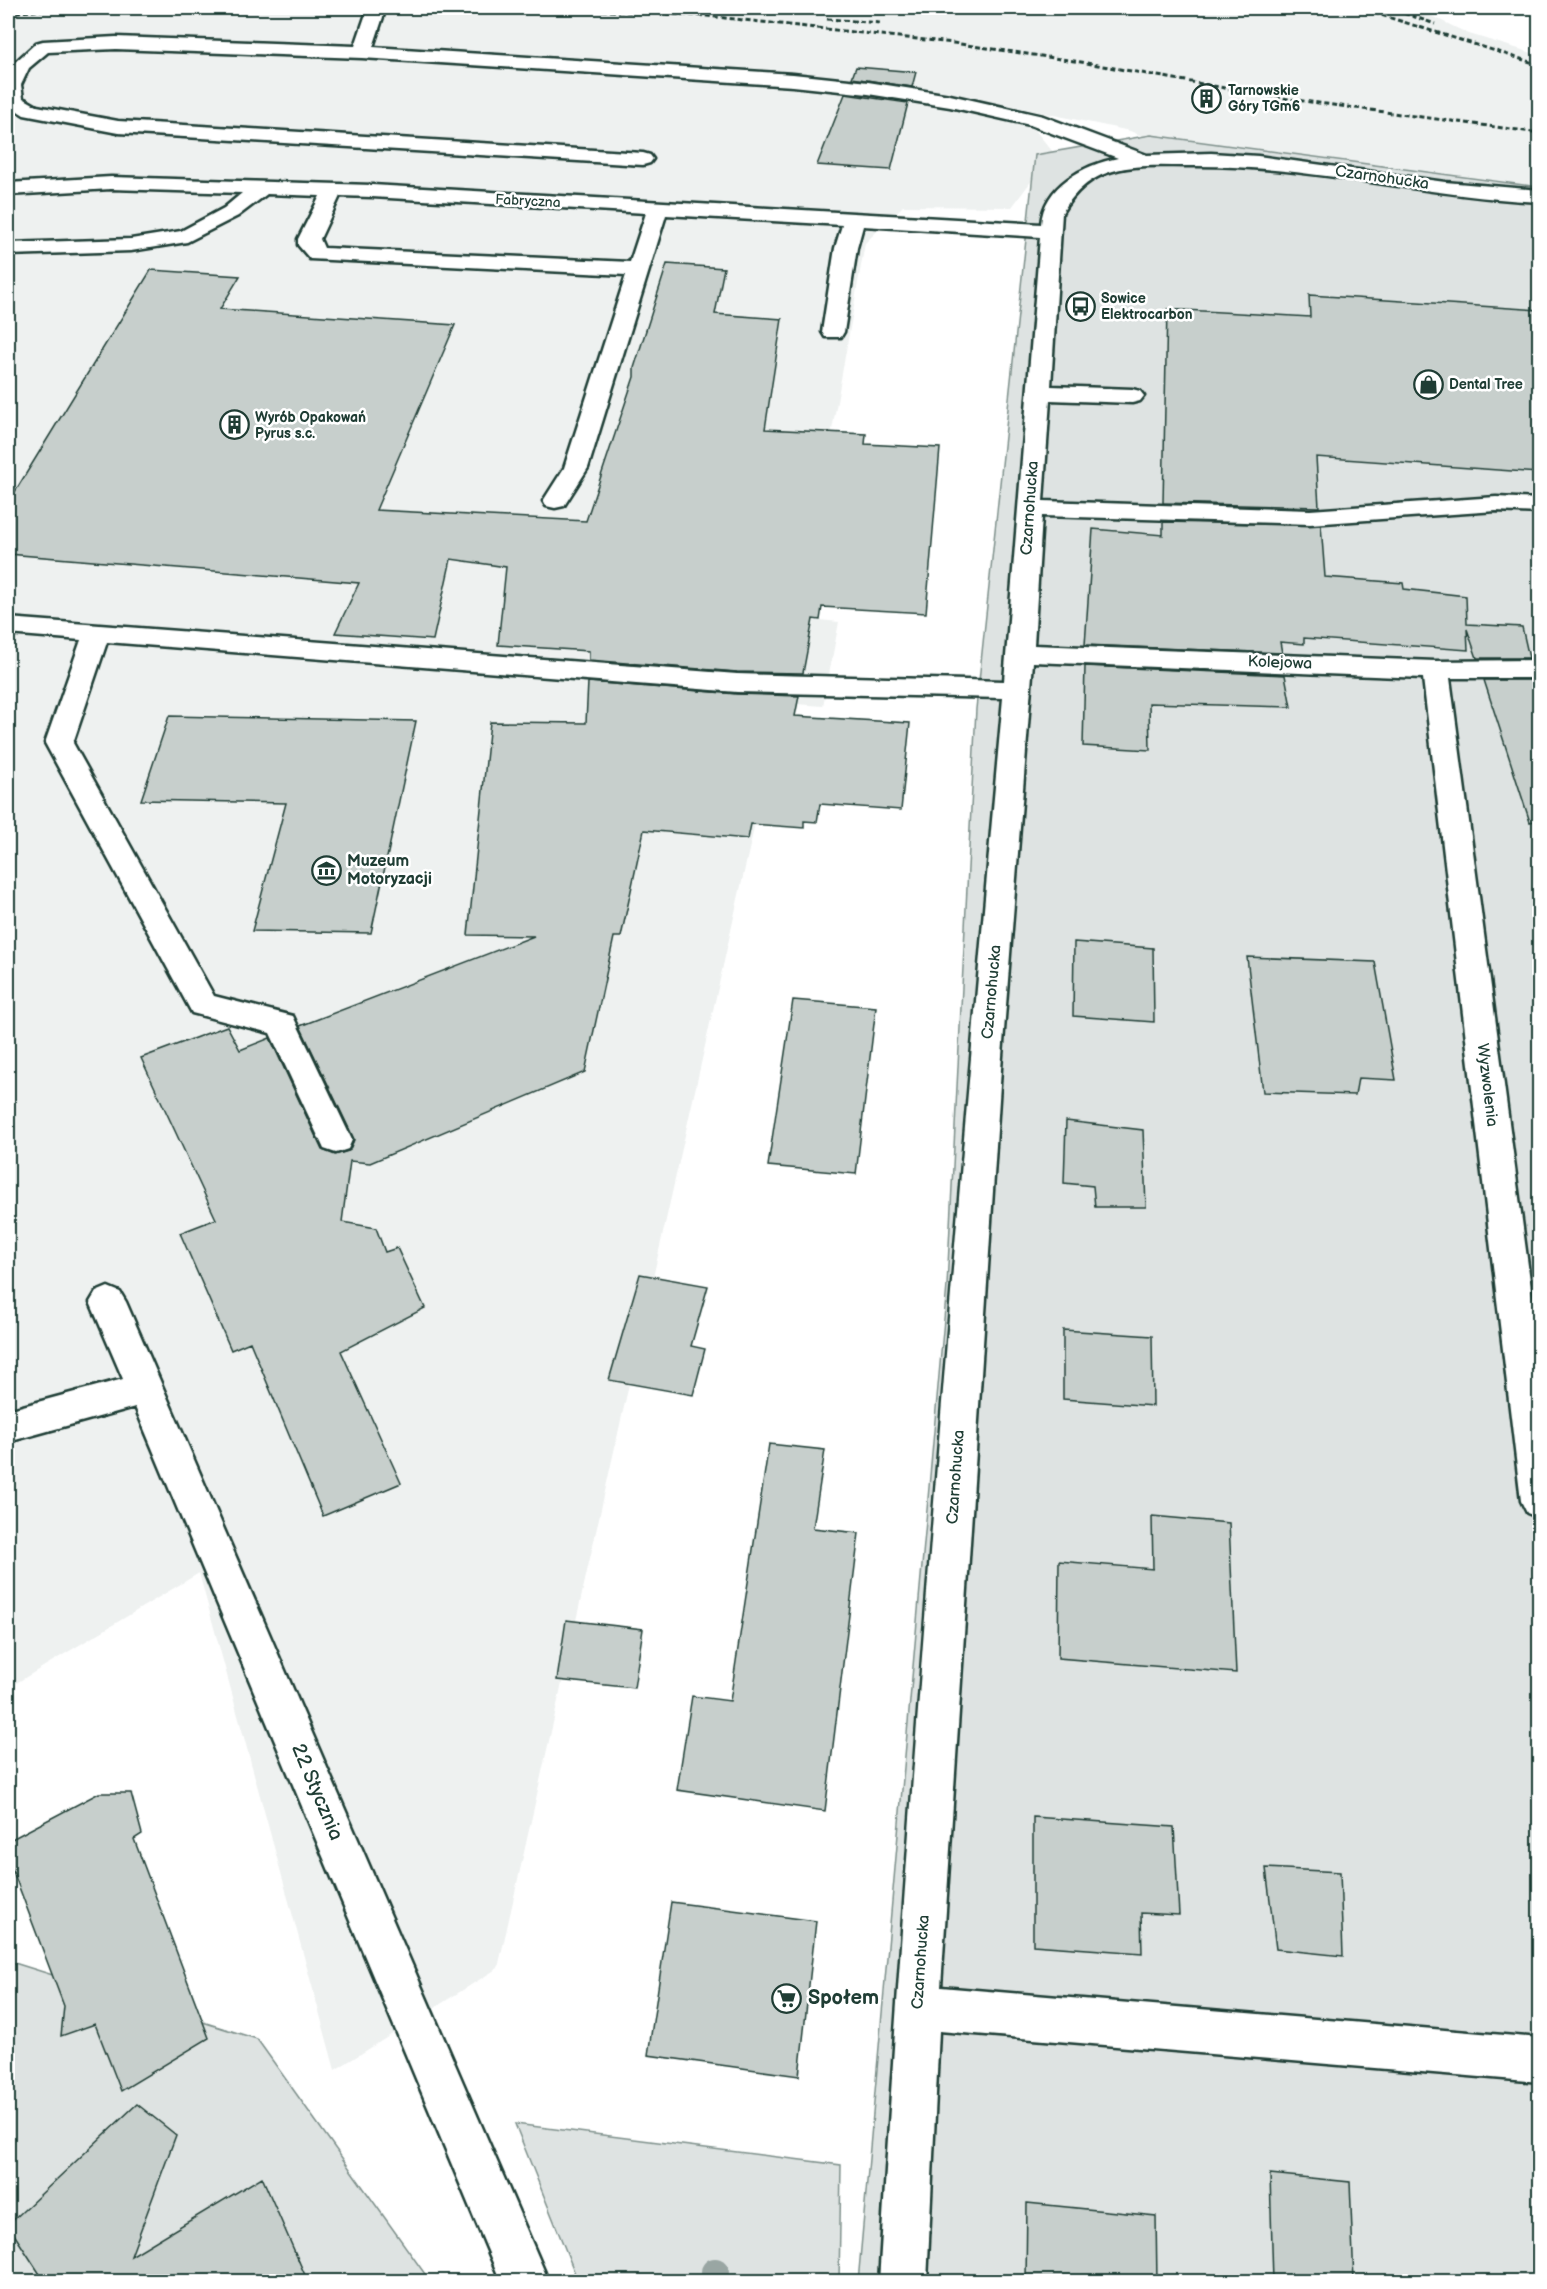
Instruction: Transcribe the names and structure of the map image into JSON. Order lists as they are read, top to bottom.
{
  "streets": {
    "street": [
      "Czarnohucka",
      "Fabryczna",
      "Kolejowa",
      "Wyzwolenia",
      "22 Stycznia"
    ]
  },
  "crossings": [
    ["Czarnohucka", "Fabryczna"],
    ["Czarnohucka", "Kolejowa"],
    ["Kolejowa", "Wyzwolenia"]
  ],
  "places": {
    "building": ["Tarnowskie Góry TGm6", "Wyrób Opakowań Pyrus s.c."],
    "bus stop": ["Sowice Elektrocarbon"],
    "shop": ["Dental Tree"],
    "museum": ["Muzeum Motoryzacji"],
    "supermarket": ["Społem"]
  }
}
